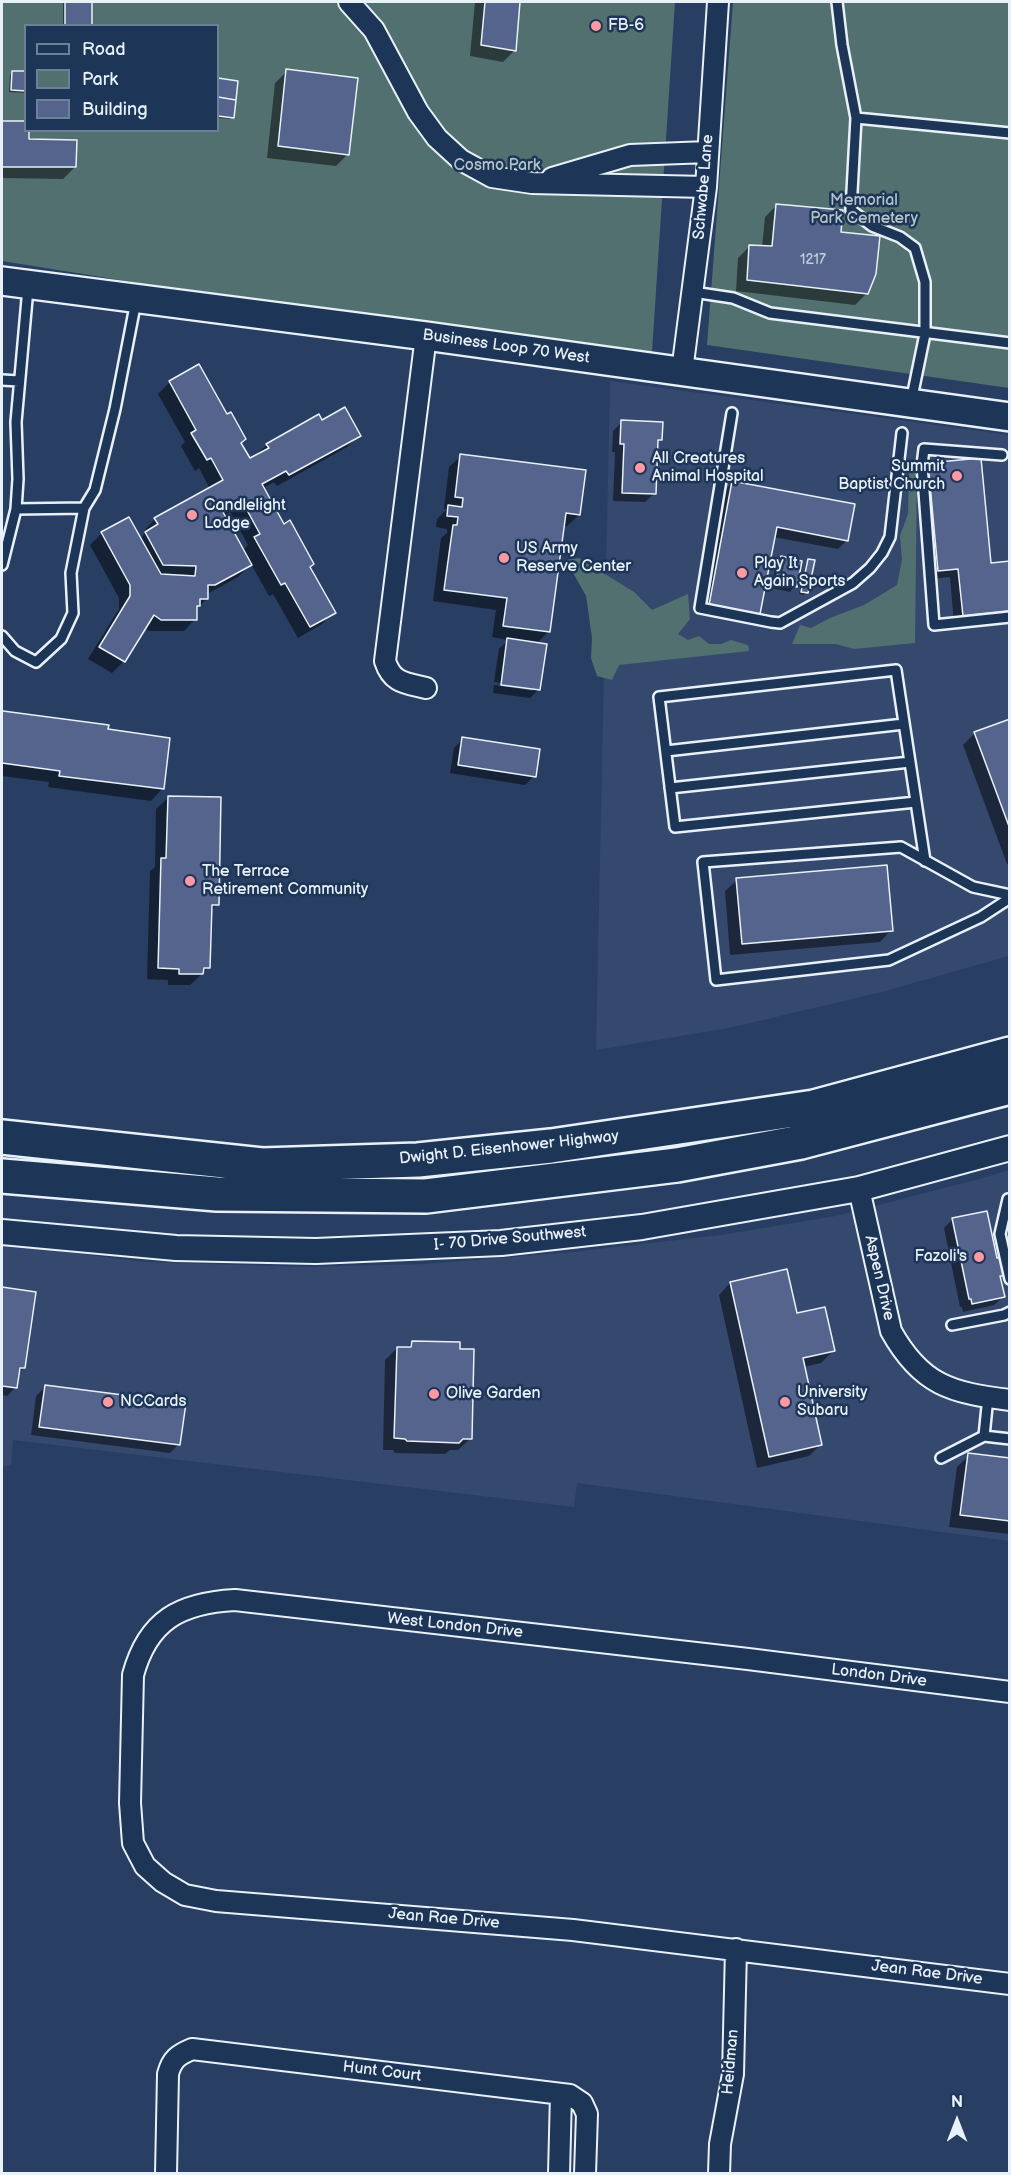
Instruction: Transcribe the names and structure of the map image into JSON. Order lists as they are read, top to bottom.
{
  "streets": {
    "highway": ["Dwight D. Eisenhower Highway"],
    "main road": ["Business Loop 70 West"],
    "street": [
      "Schwabe Lane",
      "I- 70 Drive Southwest",
      "Aspen Drive",
      "West London Drive",
      "London Drive",
      "Jean Rae Drive",
      "Heidman",
      "Hunt Court"
    ]
  },
  "crossings": [
    ["Schwabe Lane", "Business Loop 70 West"],
    ["I- 70 Drive Southwest", "Aspen Drive"],
    ["West London Drive", "London Drive"],
    ["West London Drive", "Jean Rae Drive"],
    ["Jean Rae Drive", "Heidman"]
  ],
  "parks": ["Cosmo Park", "Memorial Park Cemetery"],
  "places": [
    "FB-6",
    "All Creatures Animal Hospital",
    "Summit Baptist Church",
    "Candlelight Lodge",
    "US Army Reserve Center",
    "Play It Again Sports",
    "The Terrace Retirement Community",
    "Fazoli's",
    "Olive Garden",
    "NCCards",
    "University Subaru"
  ],
  "house_numbers": ["1217"],
  "legend": ["Road", "Park", "Building"],
  "north": "top"
}
